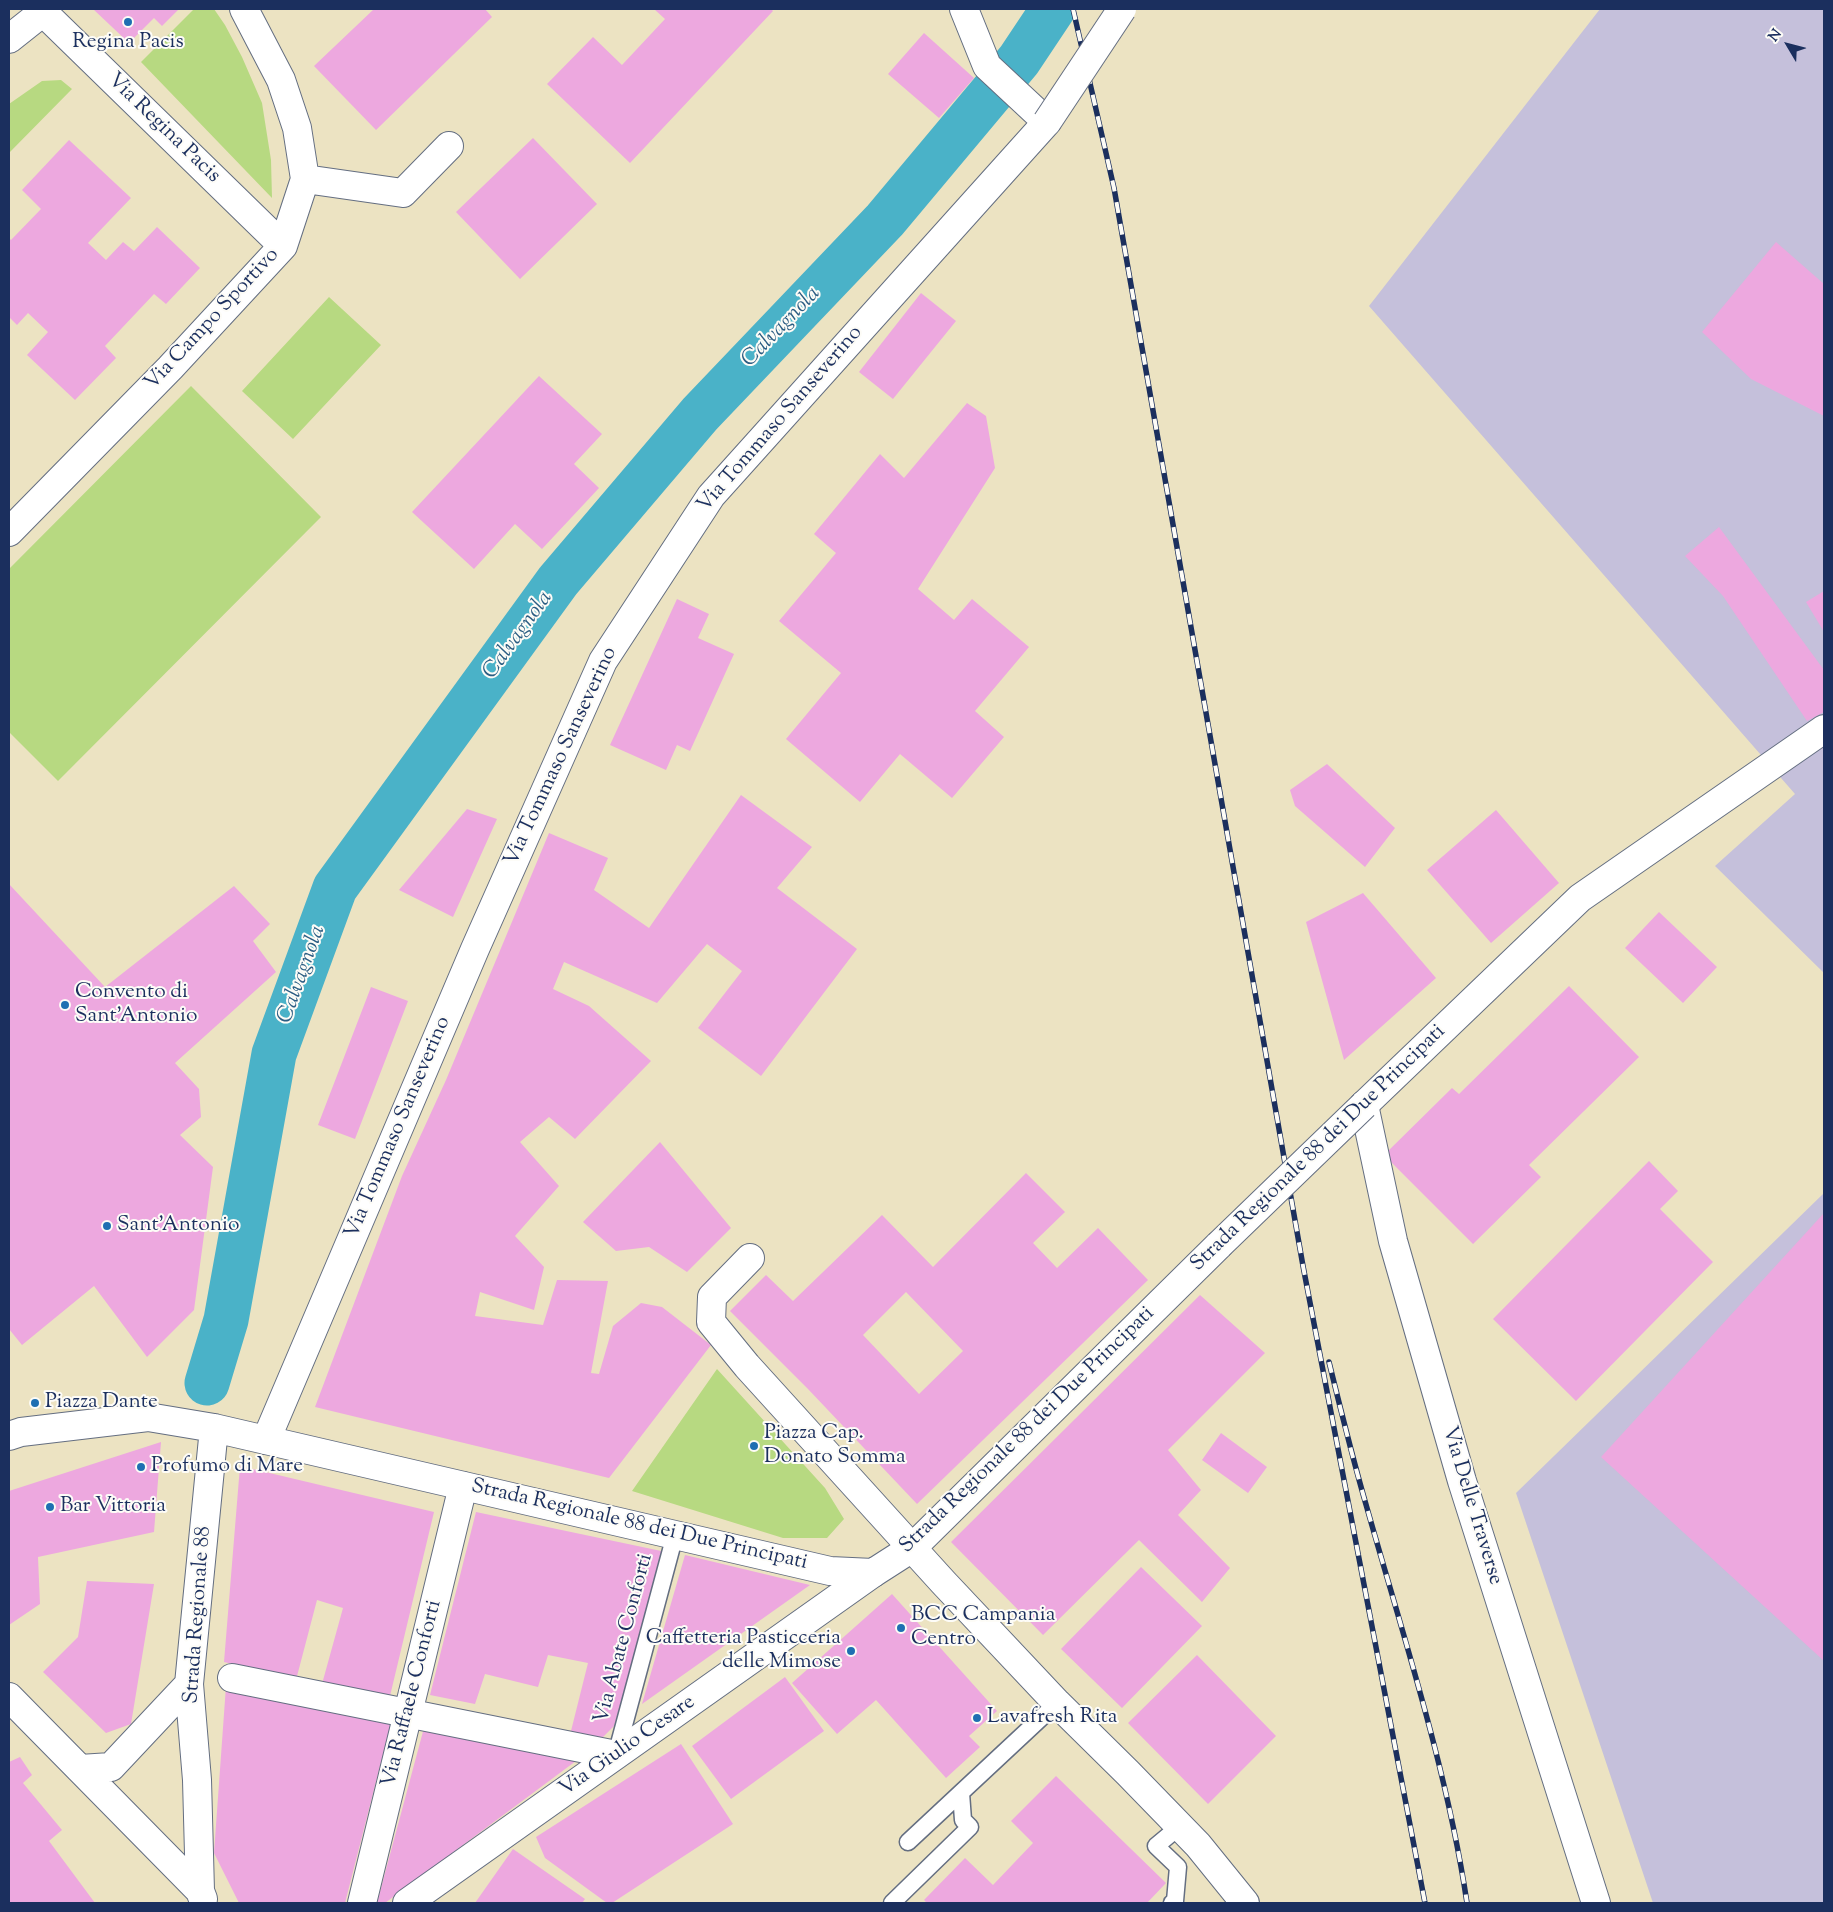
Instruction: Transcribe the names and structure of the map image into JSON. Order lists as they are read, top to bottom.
{
  "streets": {
    "street": [
      "Via Regina Pacis",
      "Via Campo Sportivo",
      "Via Tommaso Sanseverino",
      "Strada Regionale 88 dei Due Principati",
      "Via Delle Traverse",
      "Strada Regionale 88",
      "Via Raffaele Conforti",
      "Via Giulio Cesare"
    ],
    "lane": ["Via Abate Conforti"]
  },
  "crossings": [
    ["Via Regina Pacis", "Via Campo Sportivo"],
    ["Via Tommaso Sanseverino", "Strada Regionale 88 dei Due Principati"],
    ["Strada Regionale 88 dei Due Principati", "Via Delle Traverse"],
    ["Strada Regionale 88 dei Due Principati", "Strada Regionale 88"],
    ["Strada Regionale 88 dei Due Principati", "Via Abate Conforti"],
    ["Strada Regionale 88 dei Due Principati", "Via Raffaele Conforti"],
    ["Strada Regionale 88 dei Due Principati", "Via Giulio Cesare"],
    ["Via Abate Conforti", "Via Giulio Cesare"]
  ],
  "water": ["Calvagnola"],
  "places": [
    "Regina Pacis",
    "Convento di Sant'Antonio",
    "Sant'Antonio",
    "Piazza Dante",
    "Piazza Cap. Donato Somma",
    "Profumo di Mare",
    "Bar Vittoria",
    "BCC Campania Centro",
    "Caffetteria Pasticceria delle Mimose",
    "Lavafresh Rita"
  ],
  "north": "top left"
}
